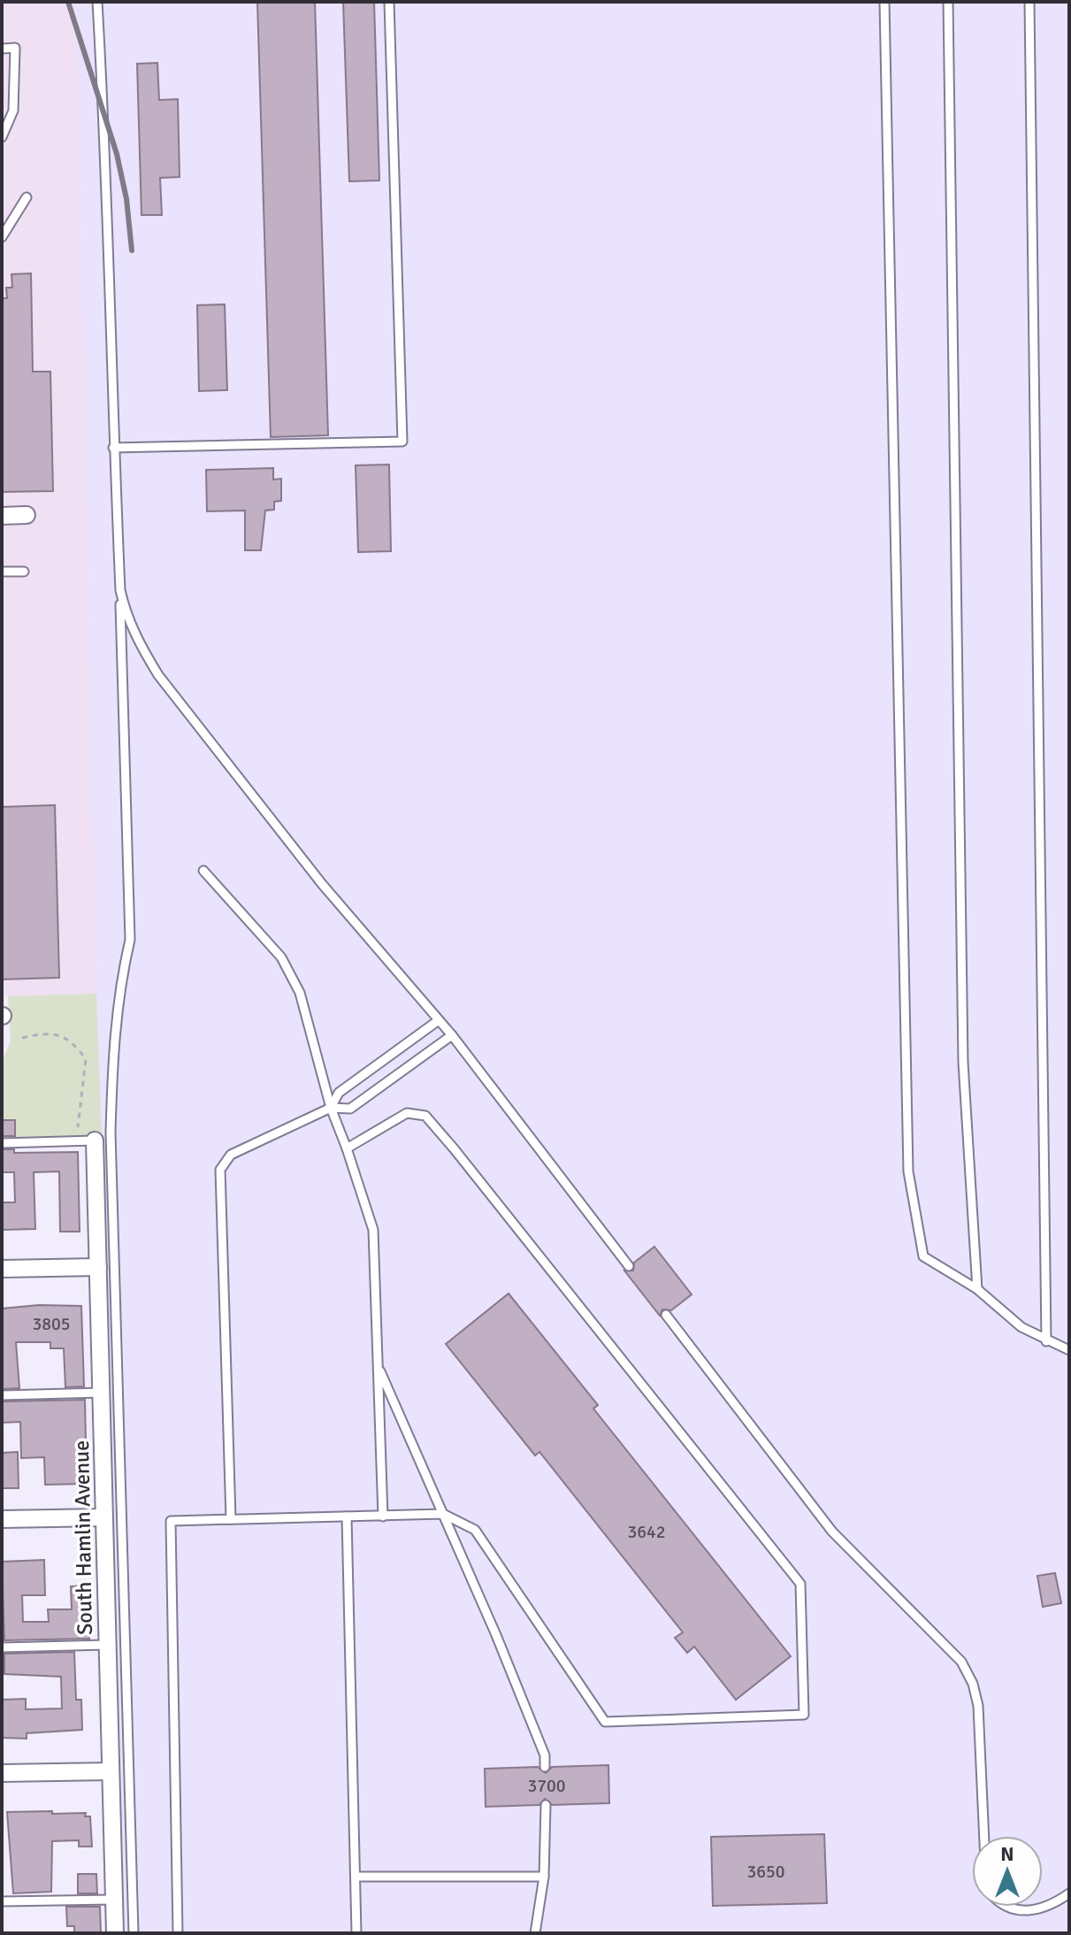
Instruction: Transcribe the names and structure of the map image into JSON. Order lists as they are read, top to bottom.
{
  "streets": {
    "street": ["South Hamlin Avenue"]
  },
  "house_numbers": [
    "3805",
    "3642",
    "3700",
    "3650"
  ],
  "north": "top"
}
